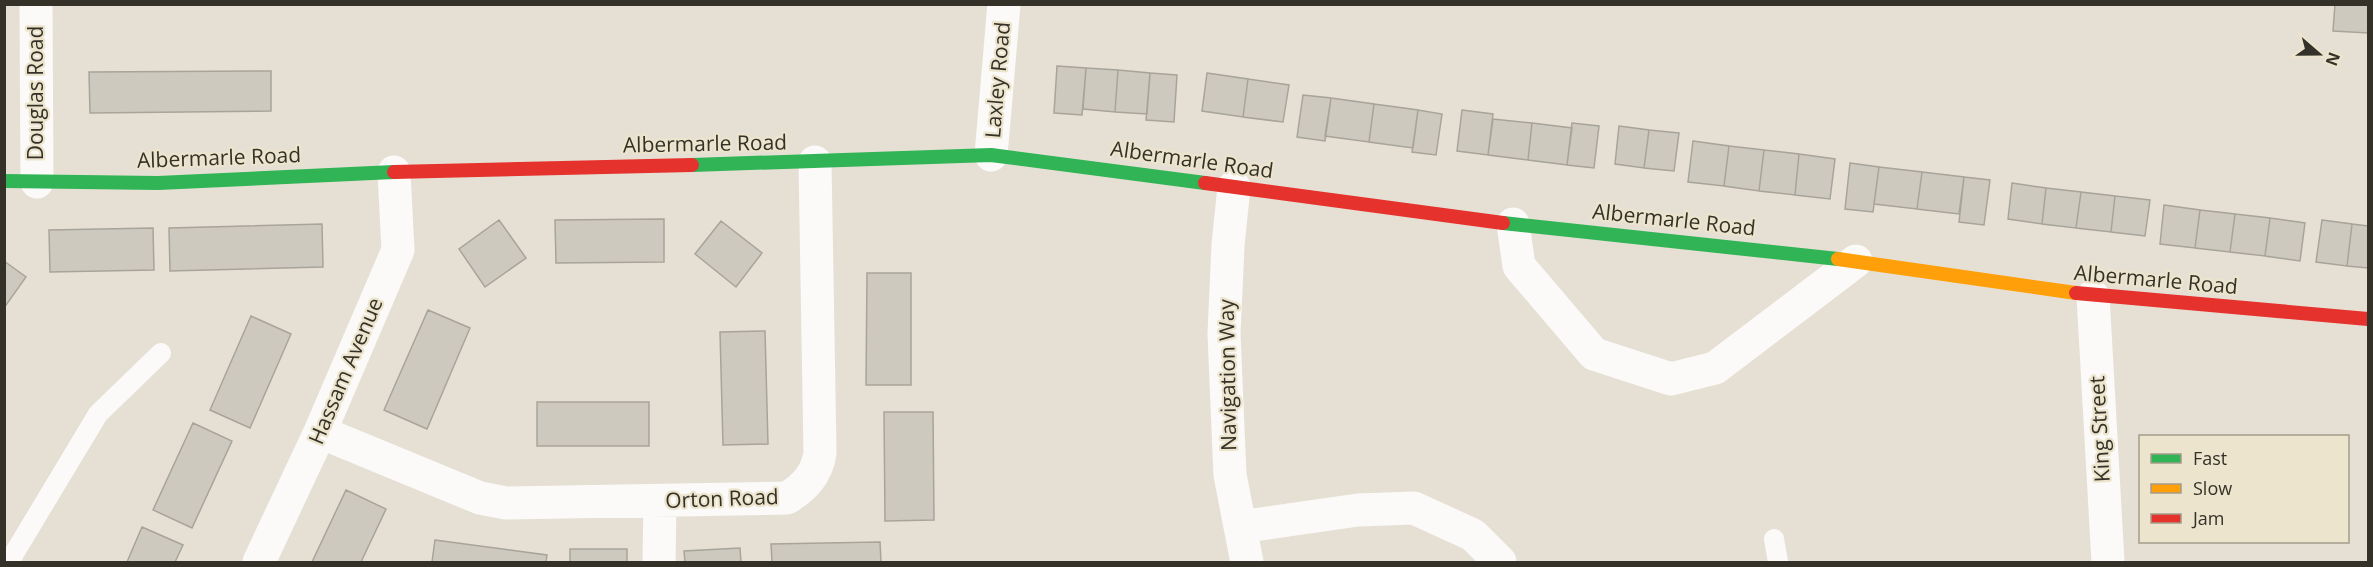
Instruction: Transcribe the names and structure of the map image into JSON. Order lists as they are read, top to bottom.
{
  "streets": {
    "street": [
      "Laxley Road",
      "Douglas Road",
      "Albermarle Road",
      "Hassam Avenue",
      "Navigation Way",
      "King Street",
      "Orton Road"
    ]
  },
  "crossings": [
    ["Laxley Road", "Albermarle Road"],
    ["Douglas Road", "Albermarle Road"],
    ["Albermarle Road", "Hassam Avenue"],
    ["Albermarle Road", "Navigation Way"],
    ["Albermarle Road", "King Street"],
    ["Albermarle Road", "Orton Road"],
    ["Hassam Avenue", "Orton Road"]
  ],
  "legend": ["Fast", "Slow", "Jam"],
  "north": "right"
}
